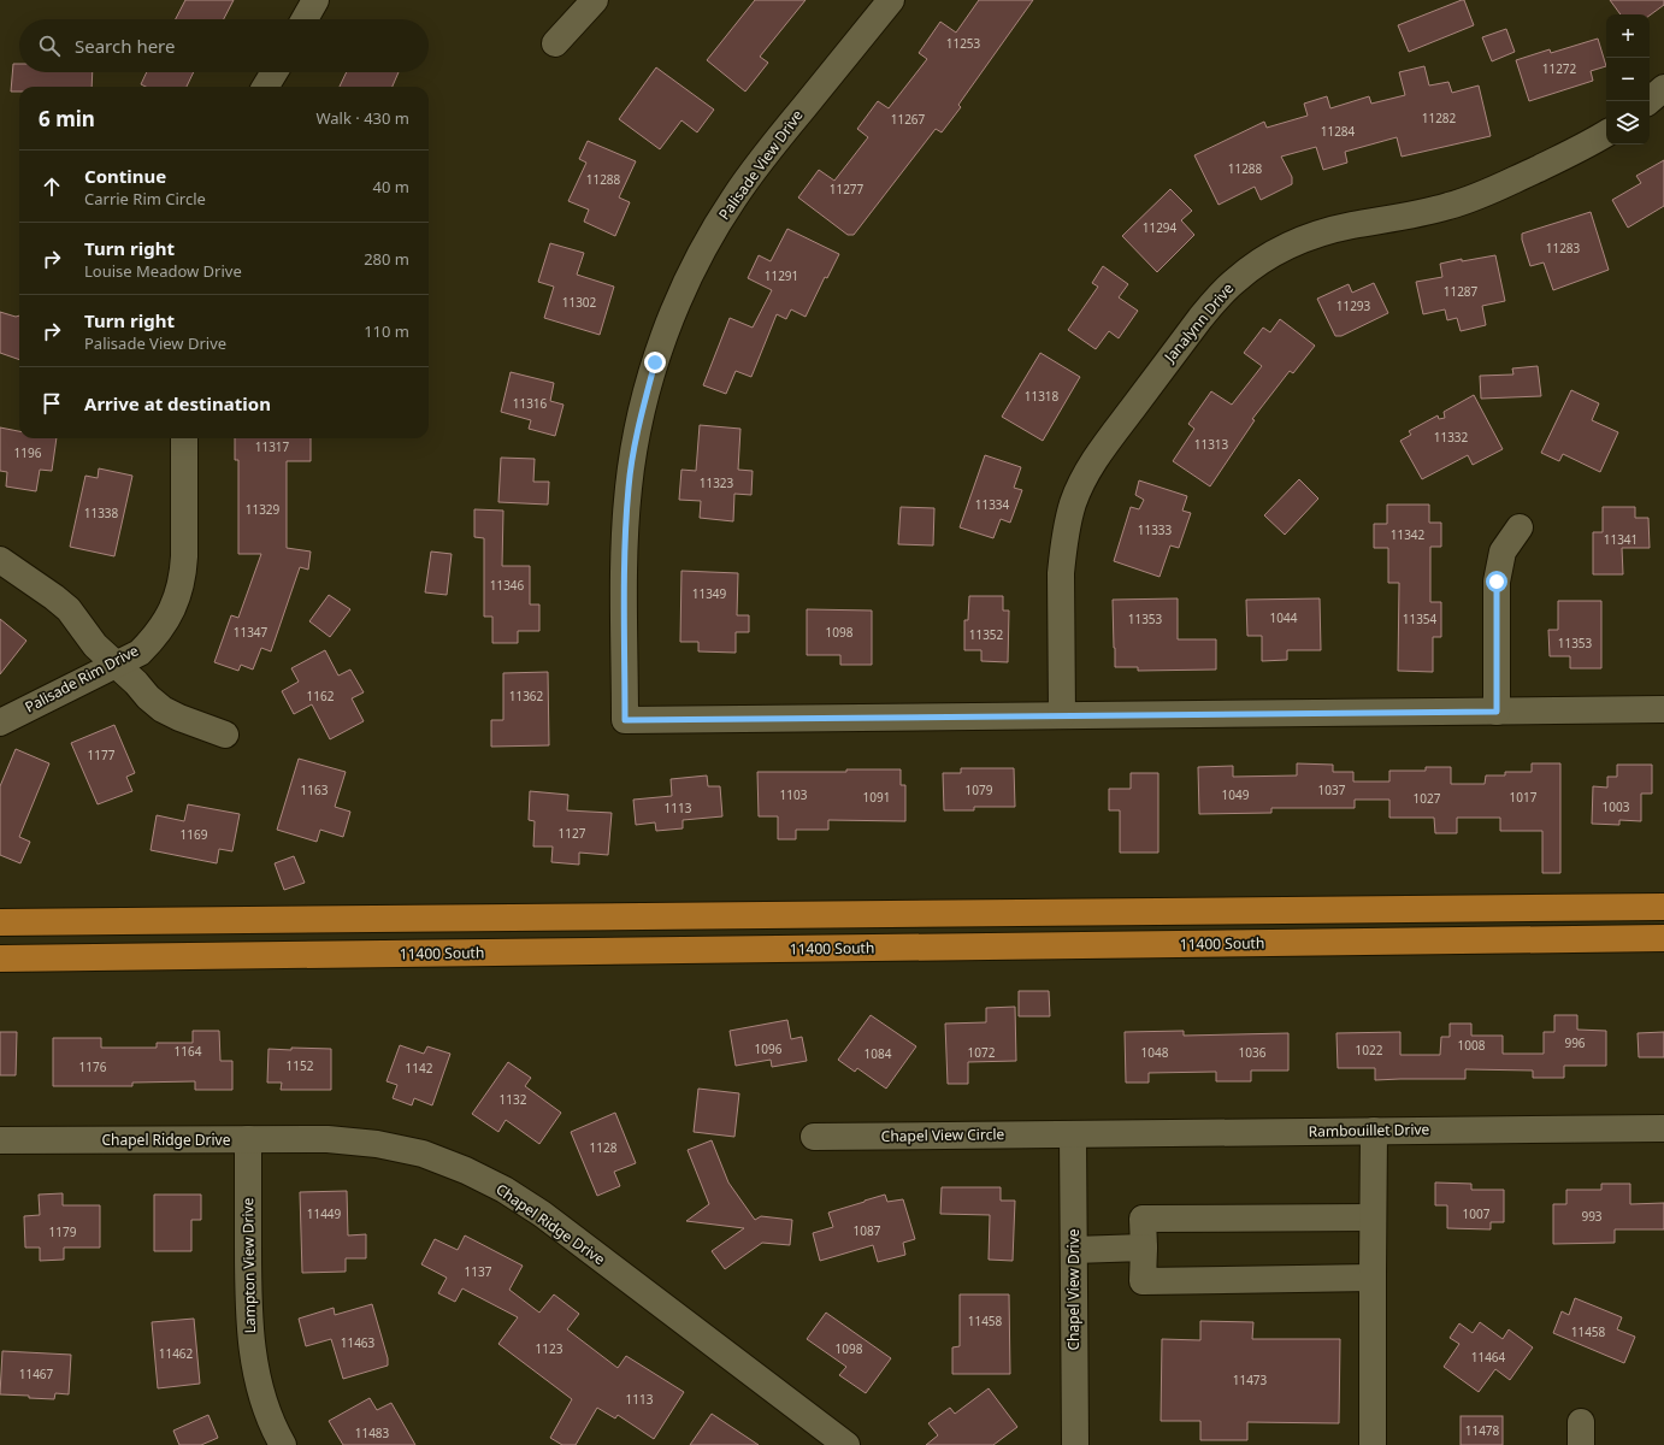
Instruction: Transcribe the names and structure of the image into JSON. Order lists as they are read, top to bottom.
{
  "streets": {
    "main road": ["11400 South"],
    "street": [
      "Palisade View Drive",
      "Janalynn Drive",
      "Palisade Rim Drive",
      "Rambouillet Drive",
      "Chapel View Circle",
      "Chapel Ridge Drive",
      "Lampton View Drive",
      "Chapel View Drive"
    ]
  },
  "crossings": [
    ["Palisade View Drive", "Janalynn Drive"],
    ["Rambouillet Drive", "Chapel View Circle"],
    ["Rambouillet Drive", "Chapel View Drive"],
    ["Chapel View Circle", "Chapel View Drive"],
    ["Chapel Ridge Drive", "Lampton View Drive"]
  ],
  "house_numbers": [
    "11253",
    "11272",
    "11282",
    "11267",
    "11284",
    "11288",
    "11288",
    "11277",
    "11294",
    "11283",
    "11291",
    "11287",
    "11302",
    "11293",
    "11318",
    "11316",
    "11332",
    "11313",
    "11317",
    "1196",
    "11323",
    "11334",
    "11329",
    "11338",
    "11333",
    "11342",
    "11341",
    "11346",
    "11349",
    "1044",
    "11353",
    "11354",
    "11347",
    "1098",
    "11352",
    "11353",
    "1162",
    "11362",
    "1177",
    "1163",
    "1079",
    "1037",
    "1103",
    "1049",
    "1091",
    "1017",
    "1027",
    "1003",
    "1113",
    "1127",
    "1169",
    "996",
    "1008",
    "1096",
    "1022",
    "1164",
    "1072",
    "1048",
    "1036",
    "1084",
    "1152",
    "1176",
    "1142",
    "1132",
    "1128",
    "11449",
    "1007",
    "993",
    "1087",
    "1179",
    "1137",
    "11458",
    "11458",
    "11463",
    "1123",
    "1098",
    "11462",
    "11464",
    "11467",
    "11473",
    "1113",
    "11478",
    "11483"
  ],
  "page": {
    "map_buttons": ["+", "−"],
    "search": "Search here",
    "heading": ["6 min", "Walk · 430 m"],
    "list": [
      ["Continue", "Carrie Rim Circle", "40 m"],
      ["Turn right", "Louise Meadow Drive", "280 m"],
      ["Turn right", "Palisade View Drive", "110 m"],
      "Arrive at destination"
    ]
  }
}
